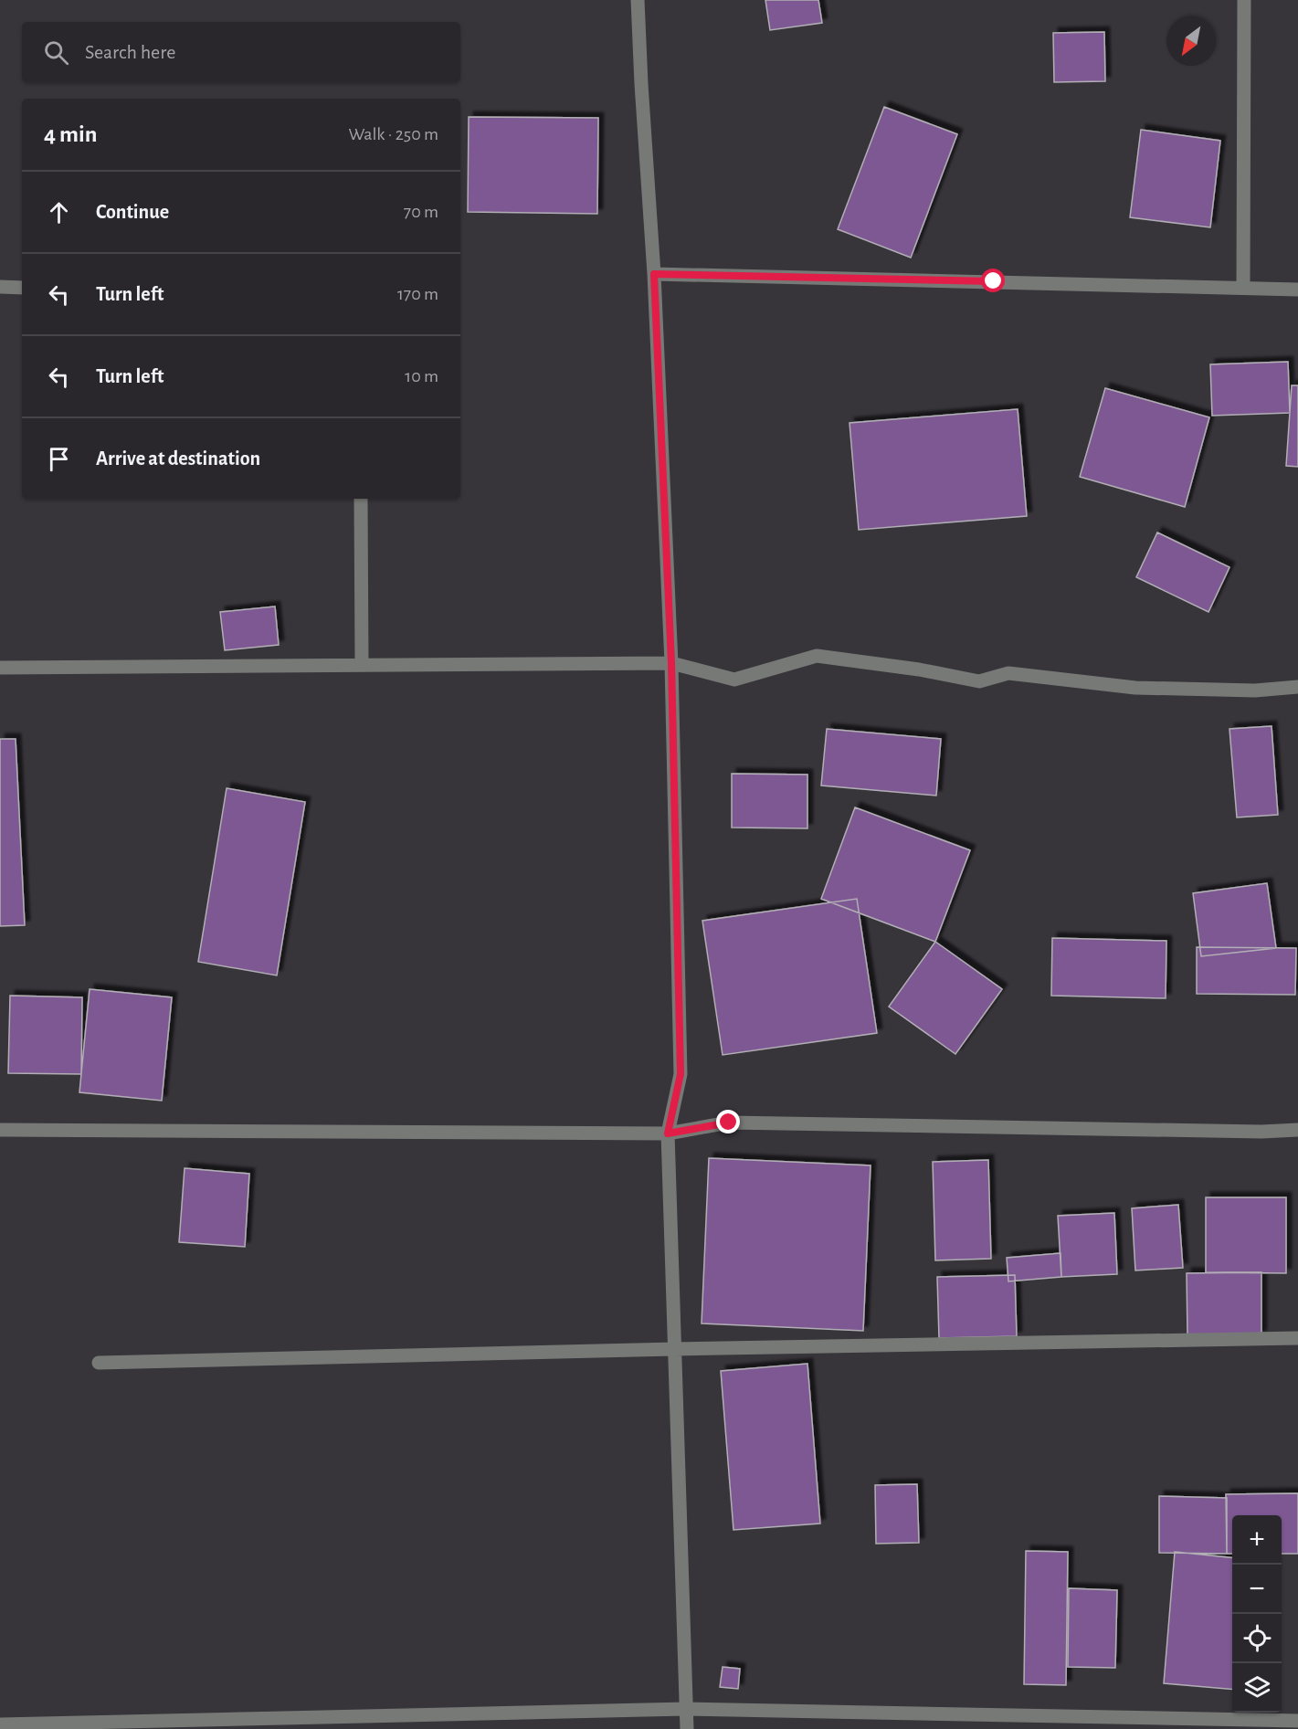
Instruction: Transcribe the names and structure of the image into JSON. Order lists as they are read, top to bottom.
{
  "north": "bottom left",
  "page": {
    "search": "Search here",
    "heading": ["4 min", "Walk · 250 m"],
    "list": [
      ["Continue", "70 m"],
      ["Turn left", "170 m"],
      ["Turn left", "10 m"],
      "Arrive at destination"
    ],
    "map_buttons": ["+", "−"]
  }
}
